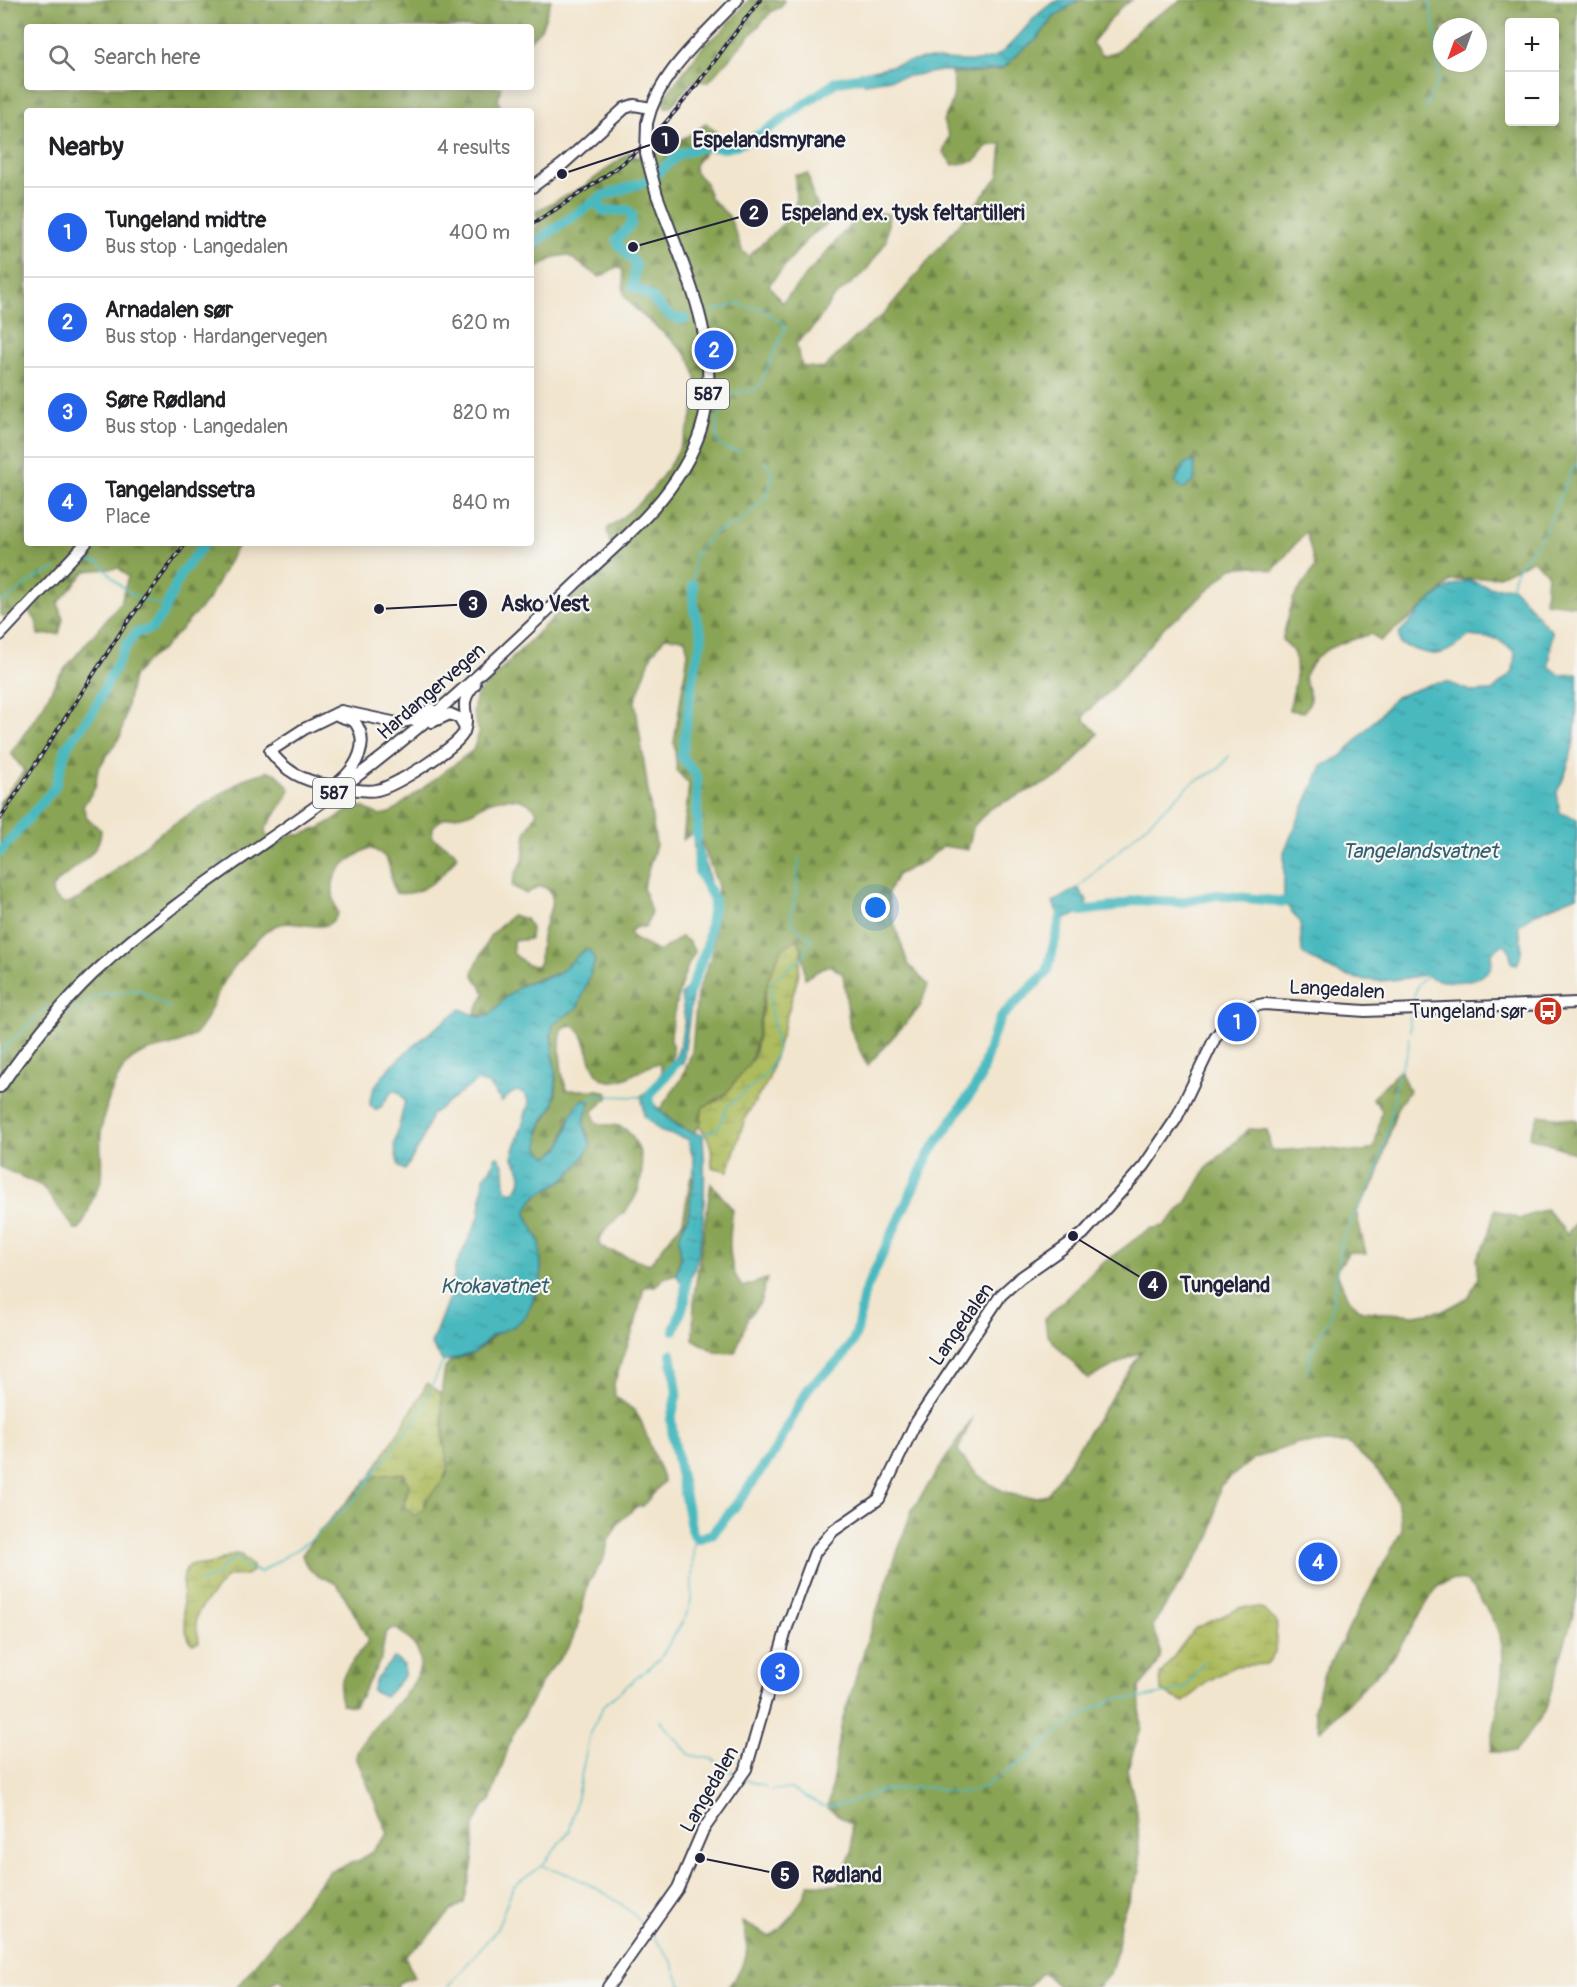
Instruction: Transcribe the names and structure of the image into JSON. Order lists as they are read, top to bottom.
{
  "streets": {
    "main road": ["587", "Hardangervegen", "Langedalen"]
  },
  "crossings": [
    ["587", "Hardangervegen"]
  ],
  "water": ["Tangelandsvatnet", "Krokavatnet"],
  "places": {
    "other": [
      "Espelandsmyrane",
      "Espeland ex. tysk feltartilleri",
      "Asko Vest",
      "Tungeland",
      "Rødland"
    ],
    "bus stop": ["Tungeland sør"]
  },
  "north": "bottom left",
  "page": {
    "map_buttons": ["+", "−"],
    "search": "Search here",
    "heading": ["Nearby", "4 results"],
    "list": [
      {
        "mark": "1",
        "name": "Tungeland midtre",
        "note": "Bus stop · Langedalen",
        "value": "400 m"
      },
      {
        "mark": "2",
        "name": "Arnadalen sør",
        "note": "Bus stop · Hardangervegen",
        "value": "620 m"
      },
      {
        "mark": "3",
        "name": "Søre Rødland",
        "note": "Bus stop · Langedalen",
        "value": "820 m"
      },
      {
        "mark": "4",
        "name": "Tangelandssetra",
        "note": "Place",
        "value": "840 m"
      }
    ],
    "pins": [
      "2",
      "1",
      "4",
      "3"
    ]
  }
}
